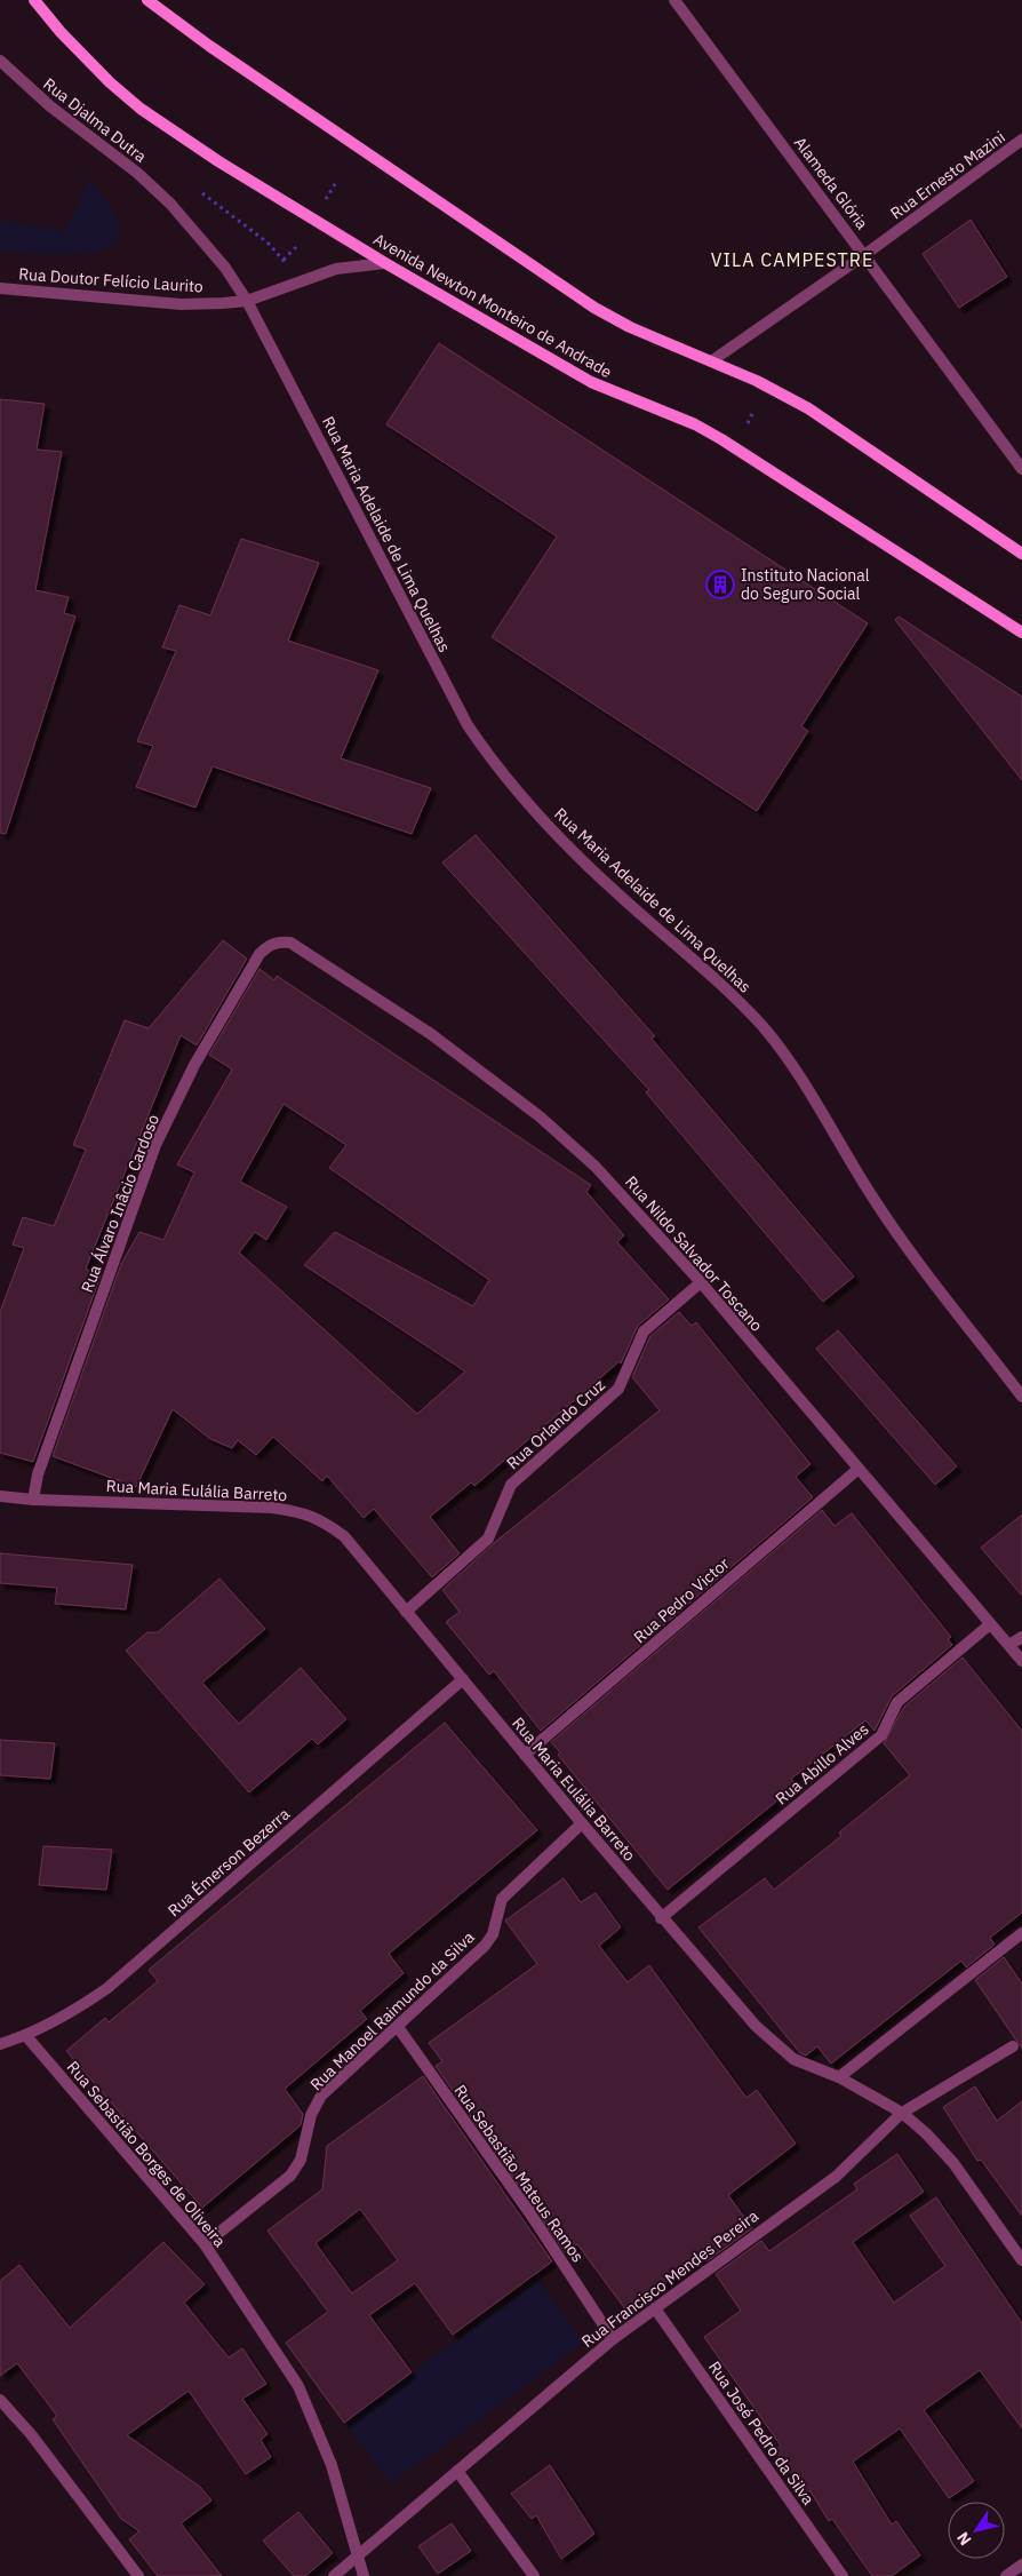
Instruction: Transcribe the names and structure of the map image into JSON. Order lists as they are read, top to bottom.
{
  "streets": {
    "main road": ["Avenida Newton Monteiro de Andrade"],
    "street": [
      "Rua Djalma Dutra",
      "Rua Ernesto Mazini",
      "Alameda Glória",
      "Rua Doutor Felício Laurito",
      "Rua Maria Adelaide de Lima Quelhas",
      "Rua Álvaro Inâcio Cardoso",
      "Rua Nildo Salvador Toscano",
      "Rua Orlando Cruz",
      "Rua Maria Eulália Barreto",
      "Rua Pedro Victor",
      "Rua Abillo Alves",
      "Rua Émerson Bezerra",
      "Rua Manoel Raimundo da Silva",
      "Rua Sebastião Borges de Oliveira",
      "Rua Sebastião Mateus Ramos",
      "Rua Francisco Mendes Pereira",
      "Rua José Pedro da Silva"
    ]
  },
  "crossings": [
    ["Rua Djalma Dutra", "Rua Maria Adelaide de Lima Quelhas"],
    ["Rua Ernesto Mazini", "Alameda Glória"],
    ["Rua Doutor Felício Laurito", "Avenida Newton Monteiro de Andrade"],
    ["Rua Doutor Felício Laurito", "Rua Maria Adelaide de Lima Quelhas"],
    ["Rua Álvaro Inâcio Cardoso", "Rua Nildo Salvador Toscano"],
    ["Rua Álvaro Inâcio Cardoso", "Rua Maria Eulália Barreto"],
    ["Rua Nildo Salvador Toscano", "Rua Orlando Cruz"],
    ["Rua Nildo Salvador Toscano", "Rua Pedro Victor"],
    ["Rua Nildo Salvador Toscano", "Rua Abillo Alves"],
    ["Rua Orlando Cruz", "Rua Maria Eulália Barreto"],
    ["Rua Maria Eulália Barreto", "Rua Pedro Victor"],
    ["Rua Maria Eulália Barreto", "Rua Abillo Alves"],
    ["Rua Maria Eulália Barreto", "Rua Émerson Bezerra"],
    ["Rua Maria Eulália Barreto", "Rua Manoel Raimundo da Silva"],
    ["Rua Maria Eulália Barreto", "Rua Francisco Mendes Pereira"],
    ["Rua Émerson Bezerra", "Rua Sebastião Borges de Oliveira"],
    ["Rua Manoel Raimundo da Silva", "Rua Sebastião Borges de Oliveira"],
    ["Rua Manoel Raimundo da Silva", "Rua Sebastião Mateus Ramos"],
    ["Rua Sebastião Borges de Oliveira", "Rua Francisco Mendes Pereira"],
    ["Rua Sebastião Mateus Ramos", "Rua Francisco Mendes Pereira"],
    ["Rua Francisco Mendes Pereira", "Rua José Pedro da Silva"]
  ],
  "districts": ["VILA CAMPESTRE"],
  "places": {
    "building": ["Instituto Nacional do Seguro Social"]
  },
  "north": "bottom left"
}
